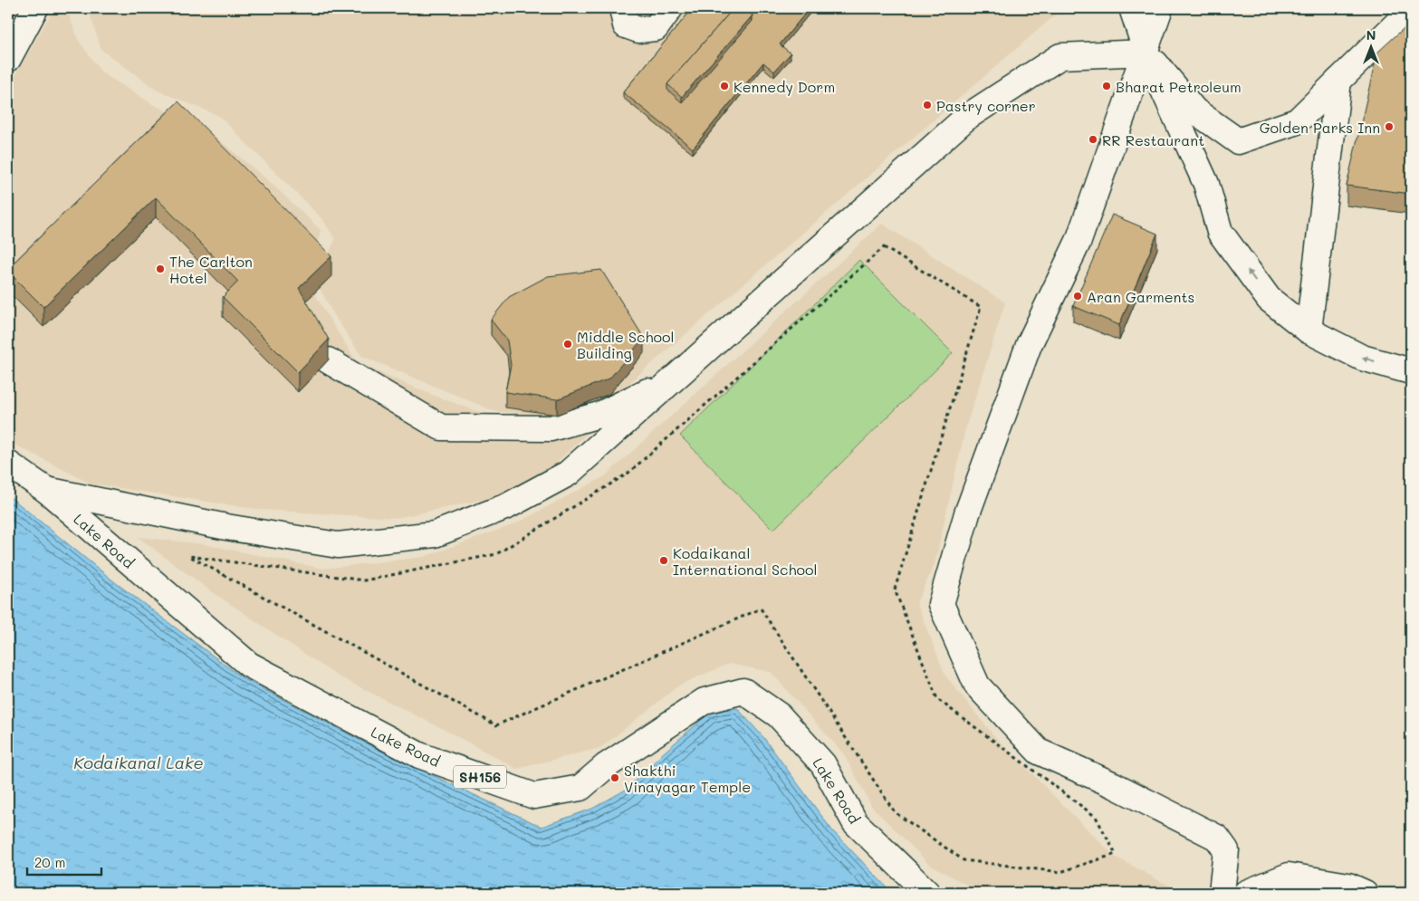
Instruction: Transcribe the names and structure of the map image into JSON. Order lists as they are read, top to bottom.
{
  "streets": {
    "street": ["Lake Road", "SH156"]
  },
  "water": ["Kodaikanal Lake"],
  "places": [
    "Kennedy Dorm",
    "Bharat Petroleum",
    "Pastry corner",
    "Golden Parks Inn",
    "RR Restaurant",
    "The Carlton Hotel",
    "Aran Garments",
    "Middle School Building",
    "Kodaikanal International School",
    "Shakthi Vinayagar Temple"
  ],
  "scale_bar": "20 m",
  "north": "top"
}
